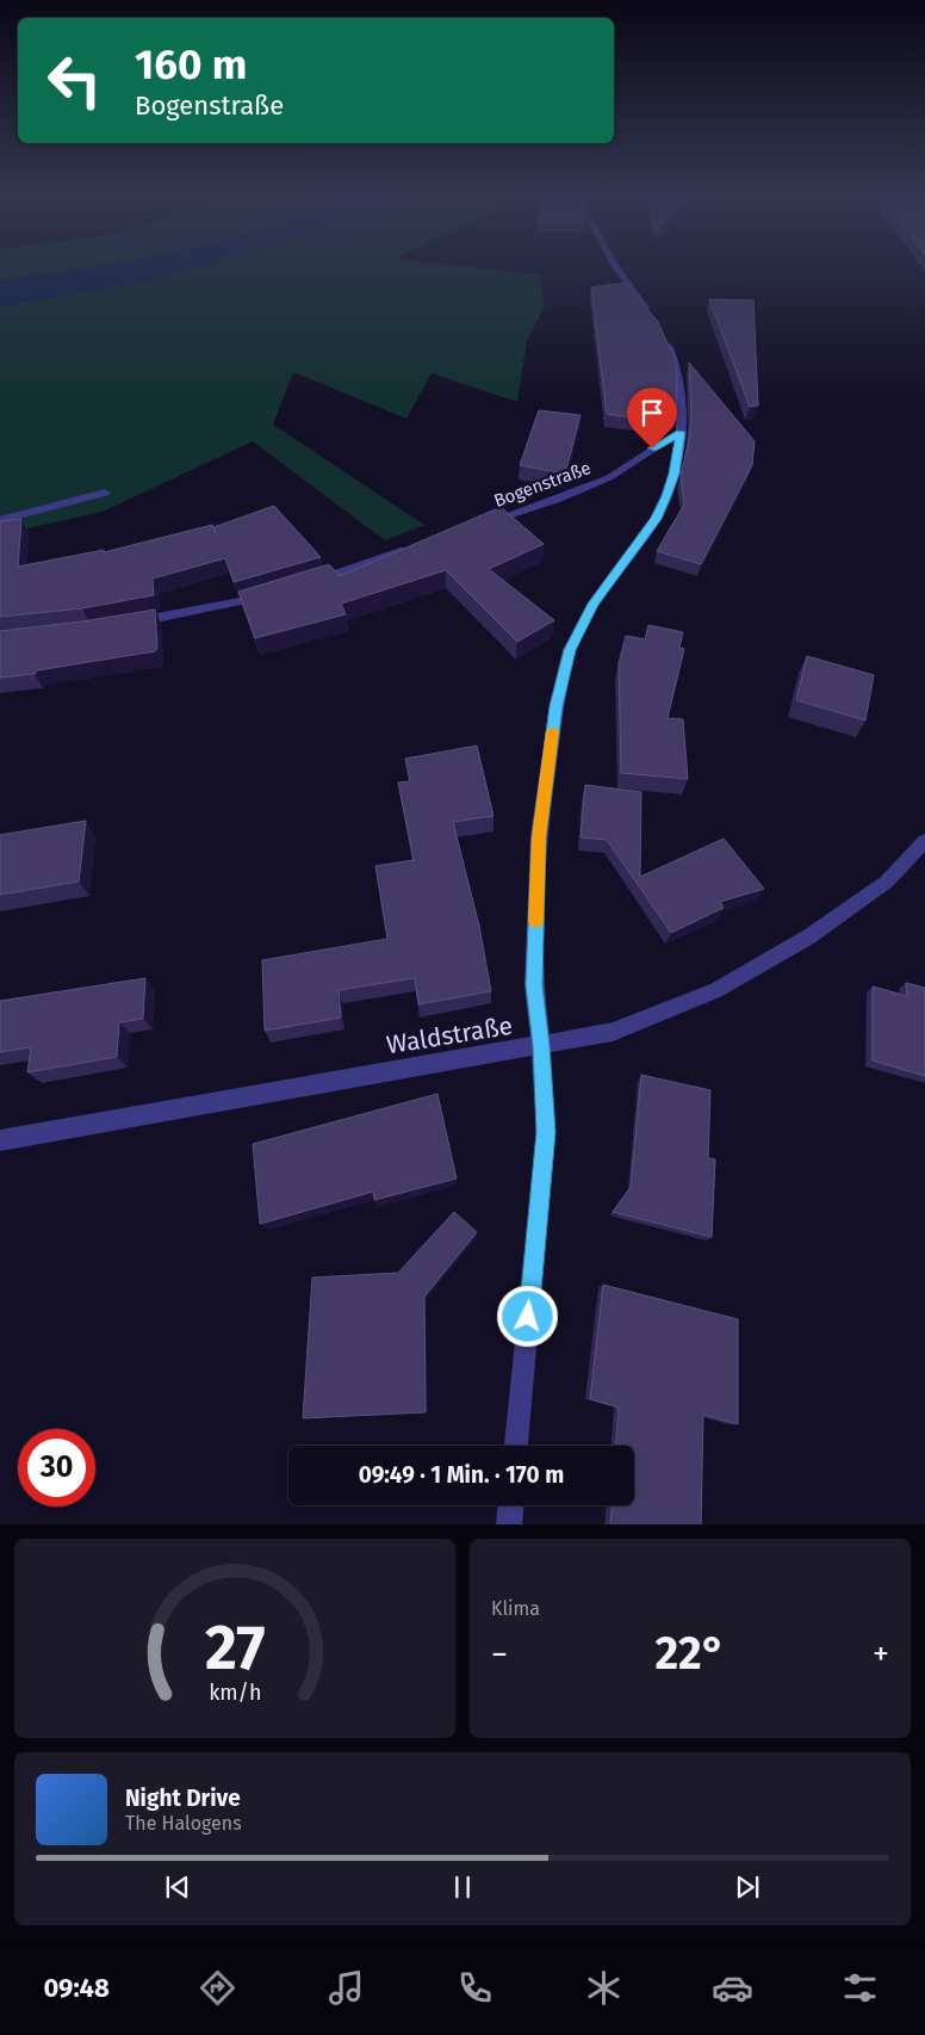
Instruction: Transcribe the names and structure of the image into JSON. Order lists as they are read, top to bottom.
{
  "streets": {
    "street": ["Bogenstraße", "Waldstraße"]
  },
  "page": {
    "turn": ["160 m", "Bogenstraße"],
    "limit": "30",
    "trip": "09:49 · 1 Min. · 170 m",
    "tile": "Klima",
    "heat": ["−", "22°", "+"],
    "song": ["Night Drive", "The Halogens"],
    "tabs": "09:48",
    "gauge": ["27", "km/h"]
  }
}
